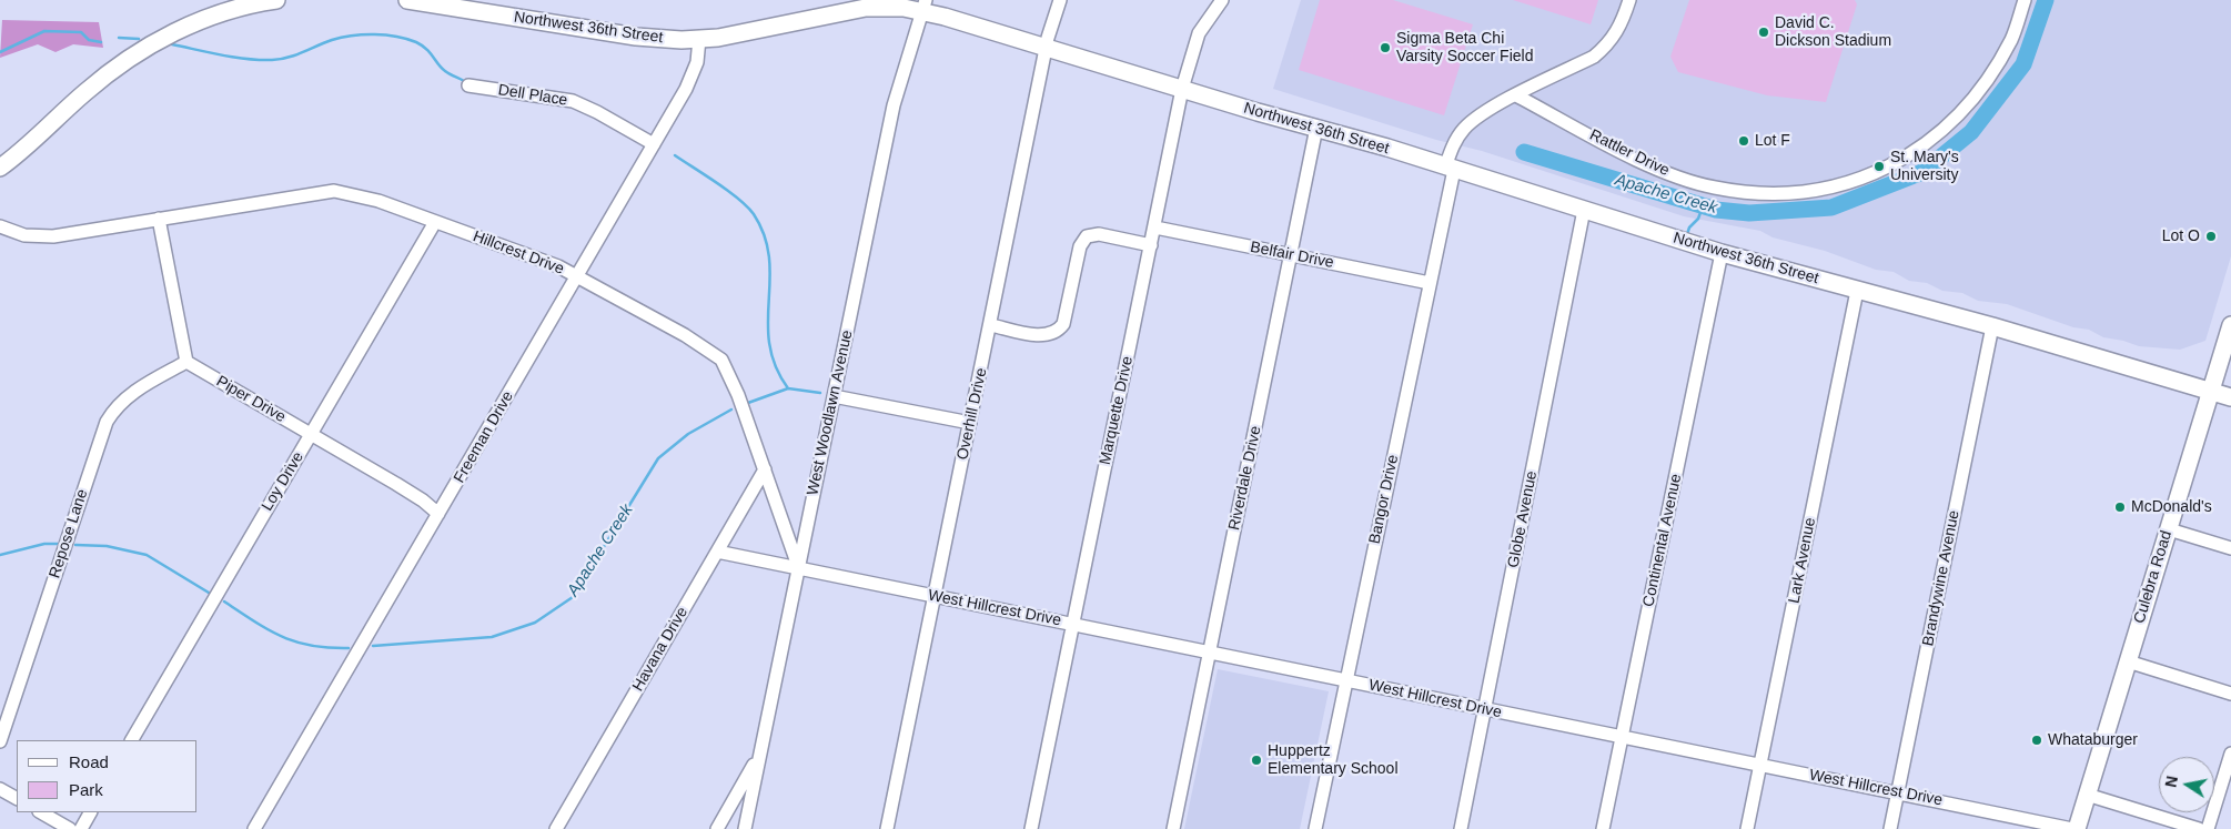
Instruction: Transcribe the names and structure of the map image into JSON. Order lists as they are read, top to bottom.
{
  "streets": {
    "main road": ["Northwest 36th Street", "Culebra Road"],
    "street": [
      "Dell Place",
      "Rattler Drive",
      "Hillcrest Drive",
      "Belfair Drive",
      "Piper Drive",
      "Marquette Drive",
      "West Woodlawn Avenue",
      "Overhill Drive",
      "Freeman Drive",
      "Riverdale Drive",
      "Loy Drive",
      "Bangor Drive",
      "Globe Avenue",
      "Repose Lane",
      "Continental Avenue",
      "Lark Avenue",
      "Brandywine Avenue",
      "West Hillcrest Drive",
      "Havana Drive"
    ]
  },
  "crossings": [
    ["Northwest 36th Street", "Marquette Drive"],
    ["Northwest 36th Street", "West Woodlawn Avenue"],
    ["Northwest 36th Street", "Overhill Drive"],
    ["Northwest 36th Street", "Freeman Drive"],
    ["Northwest 36th Street", "Riverdale Drive"],
    ["Northwest 36th Street", "Bangor Drive"],
    ["Northwest 36th Street", "Globe Avenue"],
    ["Northwest 36th Street", "Continental Avenue"],
    ["Northwest 36th Street", "Lark Avenue"],
    ["Northwest 36th Street", "Culebra Road"],
    ["Northwest 36th Street", "Brandywine Avenue"],
    ["Dell Place", "Freeman Drive"],
    ["Rattler Drive", "Bangor Drive"],
    ["Hillcrest Drive", "West Woodlawn Avenue"],
    ["Hillcrest Drive", "Freeman Drive"],
    ["Hillcrest Drive", "Loy Drive"],
    ["Hillcrest Drive", "West Hillcrest Drive"],
    ["Hillcrest Drive", "Havana Drive"],
    ["Belfair Drive", "Marquette Drive"],
    ["Belfair Drive", "Riverdale Drive"],
    ["Belfair Drive", "Bangor Drive"],
    ["Piper Drive", "Freeman Drive"],
    ["Piper Drive", "Loy Drive"],
    ["Piper Drive", "Repose Lane"],
    ["Marquette Drive", "West Hillcrest Drive"],
    ["West Woodlawn Avenue", "West Hillcrest Drive"],
    ["Overhill Drive", "West Hillcrest Drive"],
    ["Riverdale Drive", "West Hillcrest Drive"],
    ["Bangor Drive", "West Hillcrest Drive"],
    ["Globe Avenue", "West Hillcrest Drive"],
    ["Continental Avenue", "West Hillcrest Drive"],
    ["Lark Avenue", "West Hillcrest Drive"],
    ["Brandywine Avenue", "West Hillcrest Drive"]
  ],
  "water": ["Apache Creek"],
  "places": [
    "David C. Dickson Stadium",
    "Sigma Beta Chi Varsity Soccer Field",
    "Lot F",
    "St. Mary's University",
    "Lot O",
    "McDonald's",
    "Whataburger",
    "Huppertz Elementary School"
  ],
  "legend": ["Road", "Park"],
  "north": "left"
}
